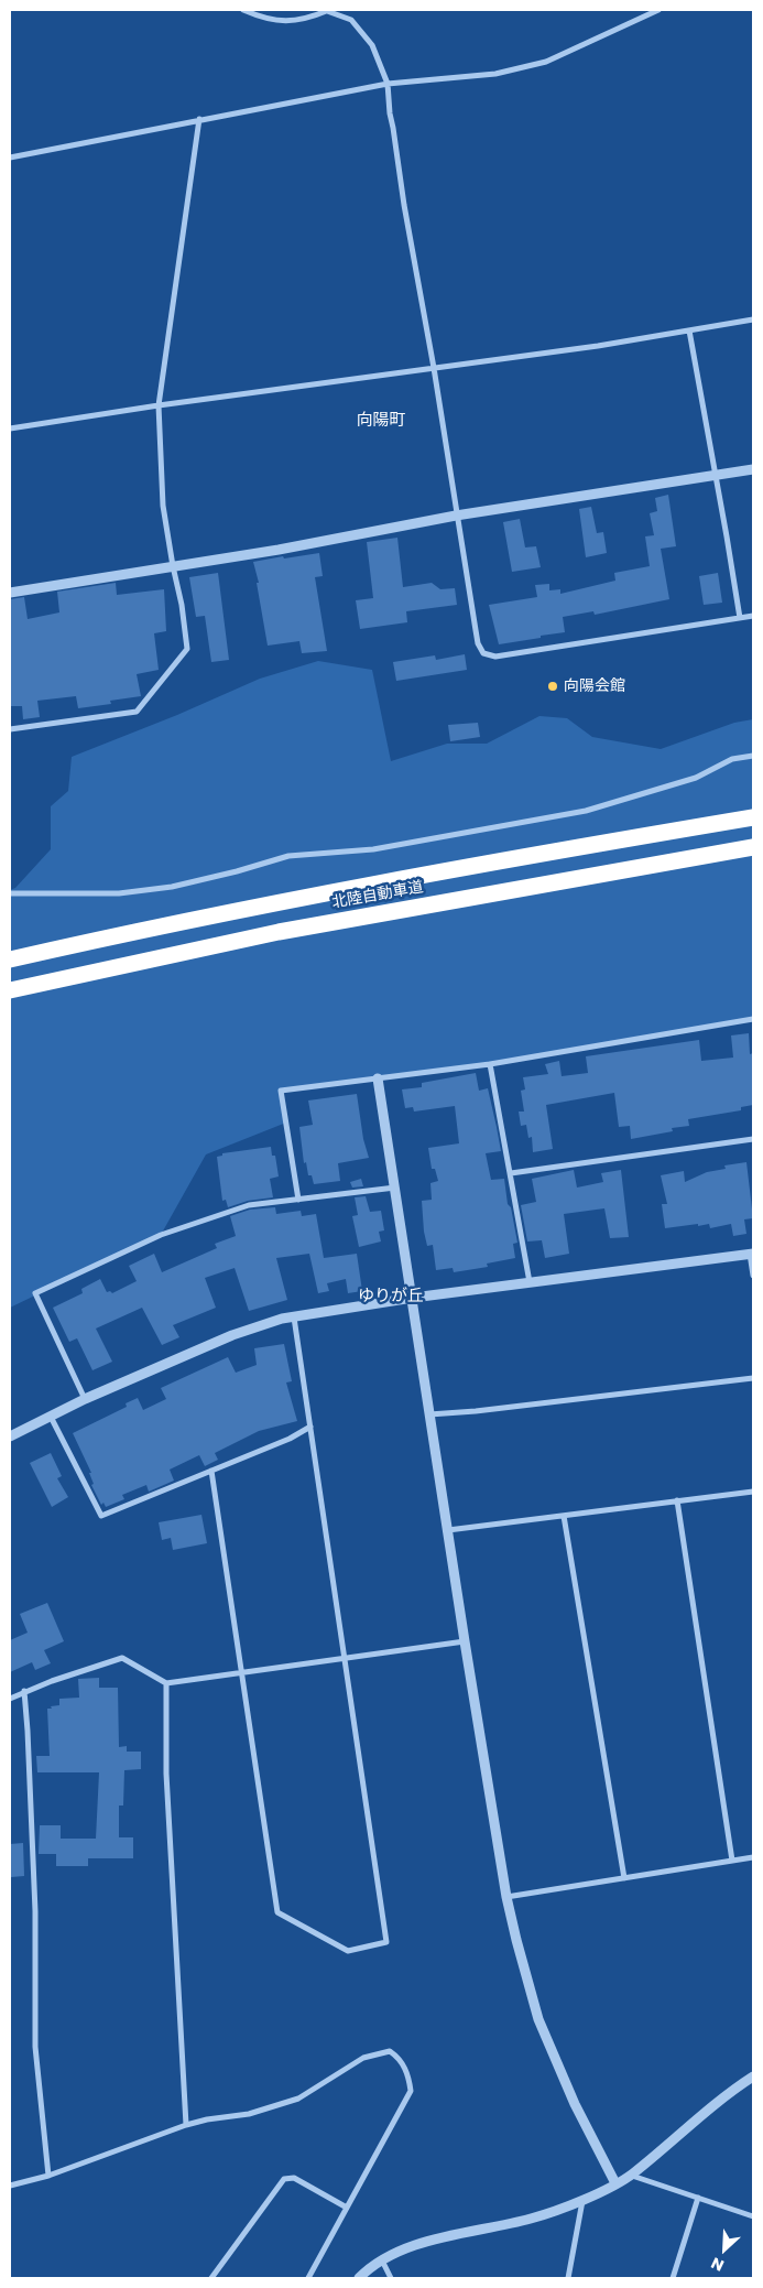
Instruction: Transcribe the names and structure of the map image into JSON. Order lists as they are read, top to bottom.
{
  "streets": {
    "highway": ["北陸自動車道"]
  },
  "districts": ["向陽町", "ゆりが丘"],
  "places": ["向陽会館"],
  "north": "bottom left"
}
